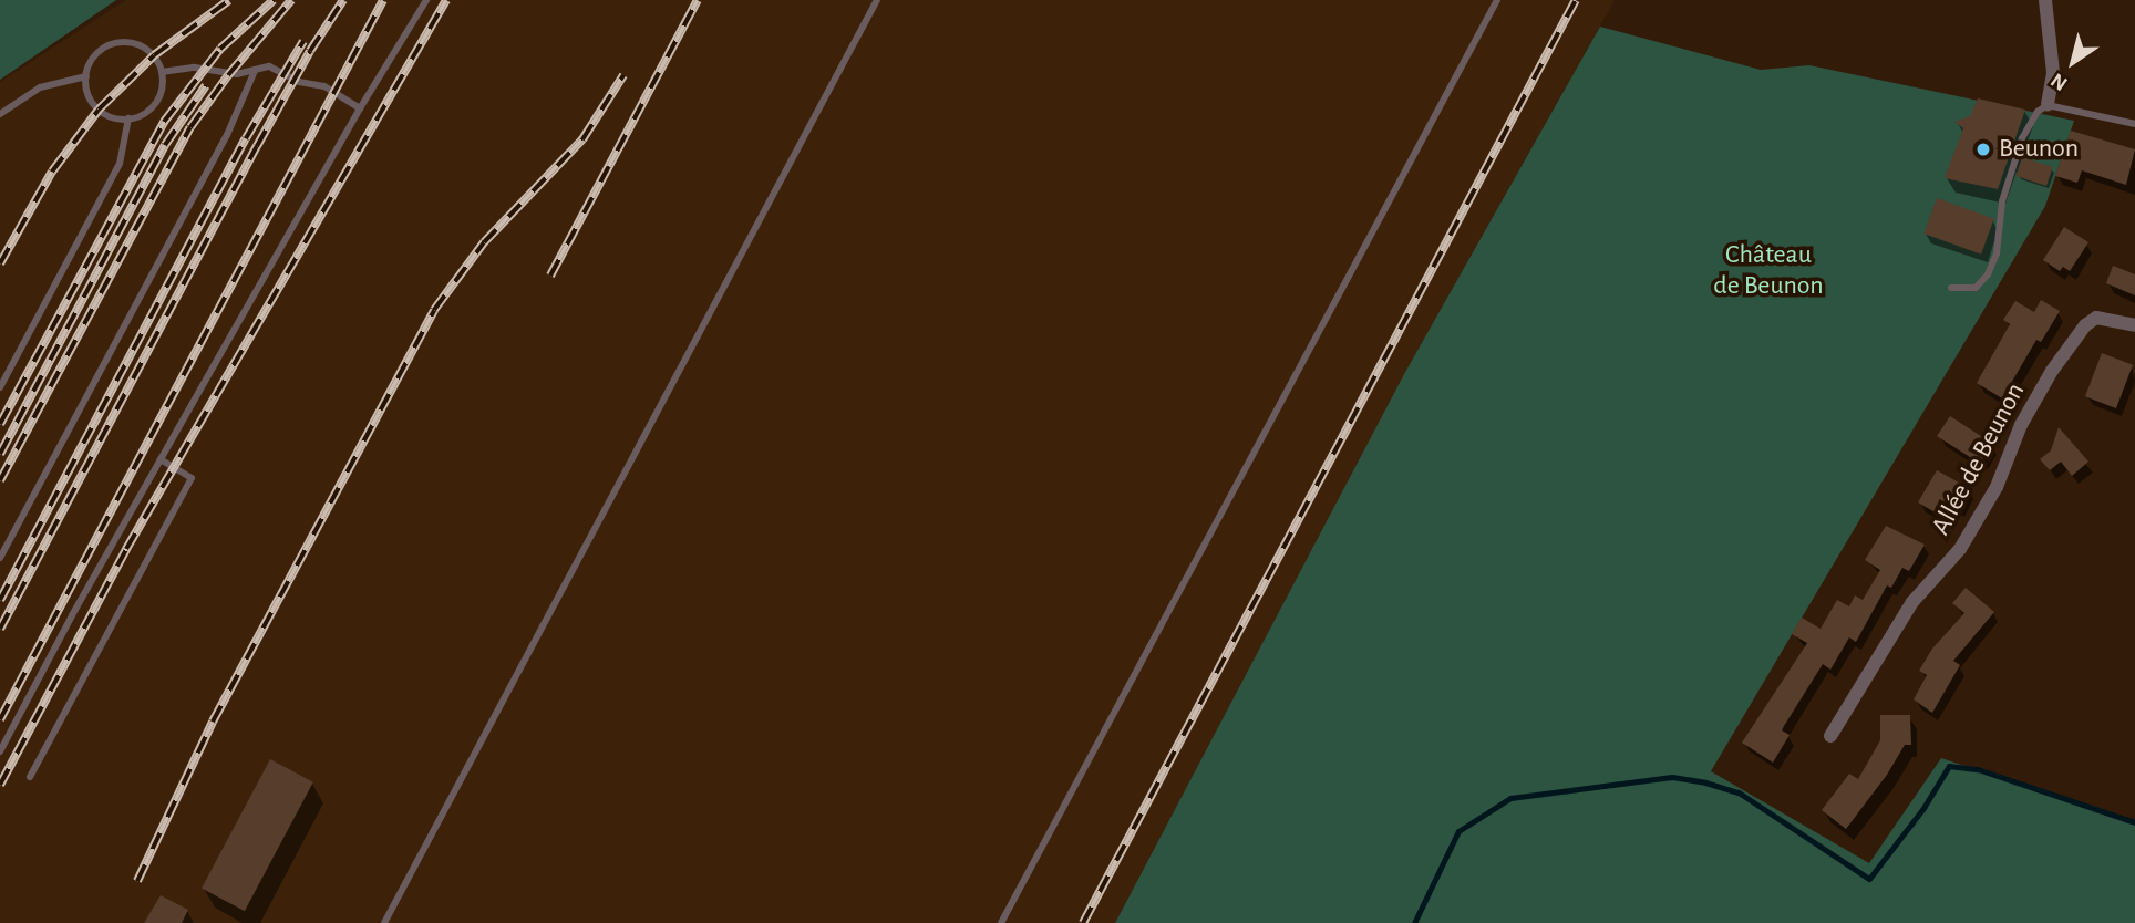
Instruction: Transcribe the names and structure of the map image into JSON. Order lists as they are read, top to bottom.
{
  "streets": {
    "street": ["Allée de Beunon"]
  },
  "parks": ["Château de Beunon"],
  "places": ["Beunon"],
  "north": "bottom left"
}
